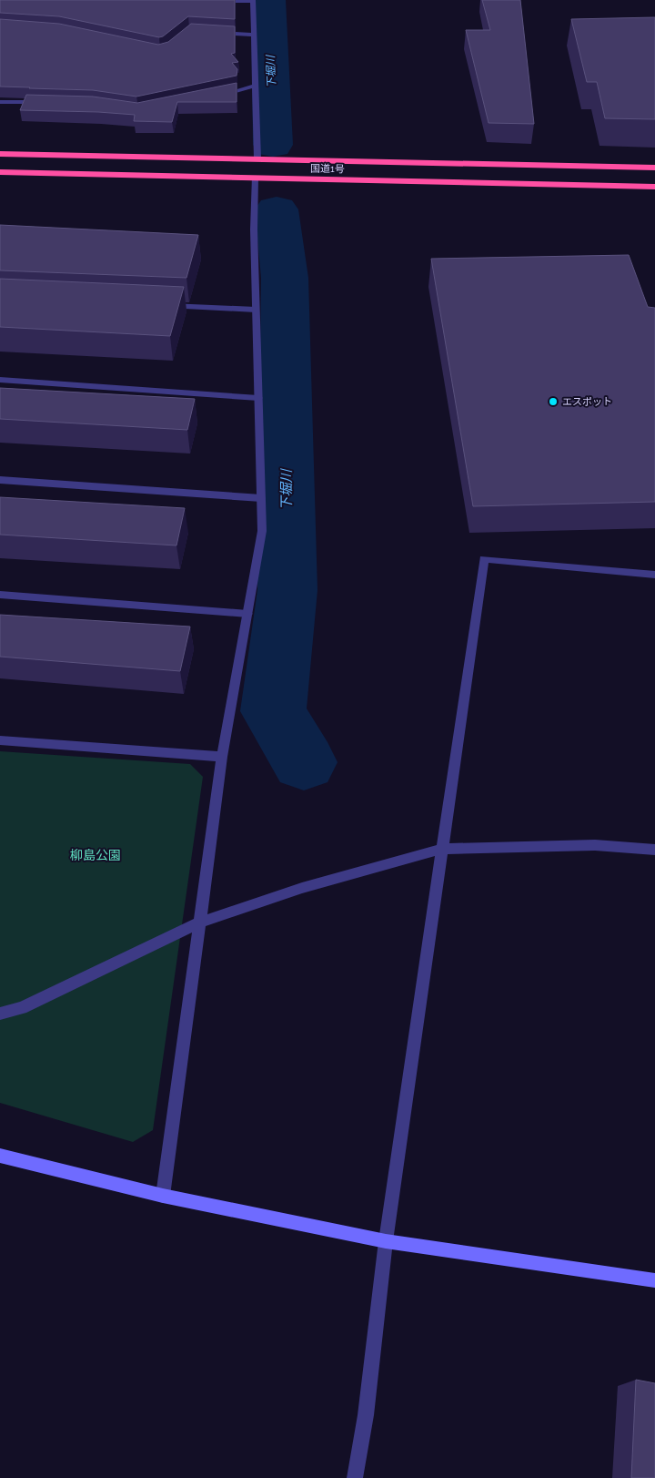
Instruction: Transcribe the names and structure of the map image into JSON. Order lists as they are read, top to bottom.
{
  "streets": {
    "highway": ["国道1号"]
  },
  "water": ["下堀川"],
  "parks": ["柳島公園"],
  "places": ["エスポット"]
}
